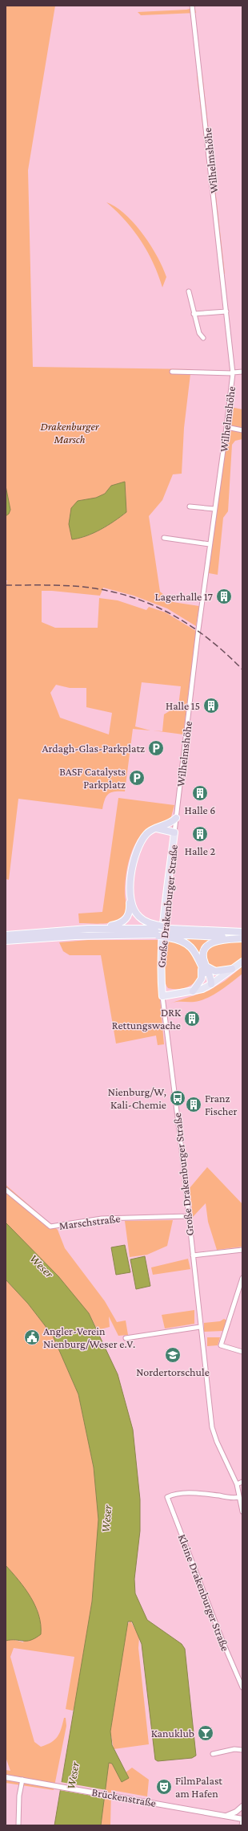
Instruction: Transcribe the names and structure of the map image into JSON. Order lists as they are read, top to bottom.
{
  "streets": {
    "main road": ["Große Drakenburger Straße"],
    "street": [
      "Wilhelmshöhe",
      "Marschstraße",
      "Kleine Drakenburger Straße",
      "Brückenstraße"
    ]
  },
  "crossings": [
    ["Wilhelmshöhe", "Große Drakenburger Straße"],
    ["Große Drakenburger Straße", "Marschstraße"],
    ["Große Drakenburger Straße", "Kleine Drakenburger Straße"]
  ],
  "water": ["Weser"],
  "parks": ["Drakenburger Marsch"],
  "places": {
    "building": [
      "Lagerhalle 17",
      "Halle 15",
      "Halle 6",
      "Halle 2",
      "DRK Rettungswache",
      "Franz Fischer"
    ],
    "parking": ["Ardagh-Glas-Parkplatz", "BASF Catalysts Parkplatz"],
    "bus stop": ["Nienburg/W, Kali-Chemie"],
    "public building": ["Angler-Verein Nienburg/Weser e.V."],
    "school or university": ["Nordertorschule"],
    "bar": ["Kanuklub"],
    "theatre": ["FilmPalast am Hafen"]
  }
}
